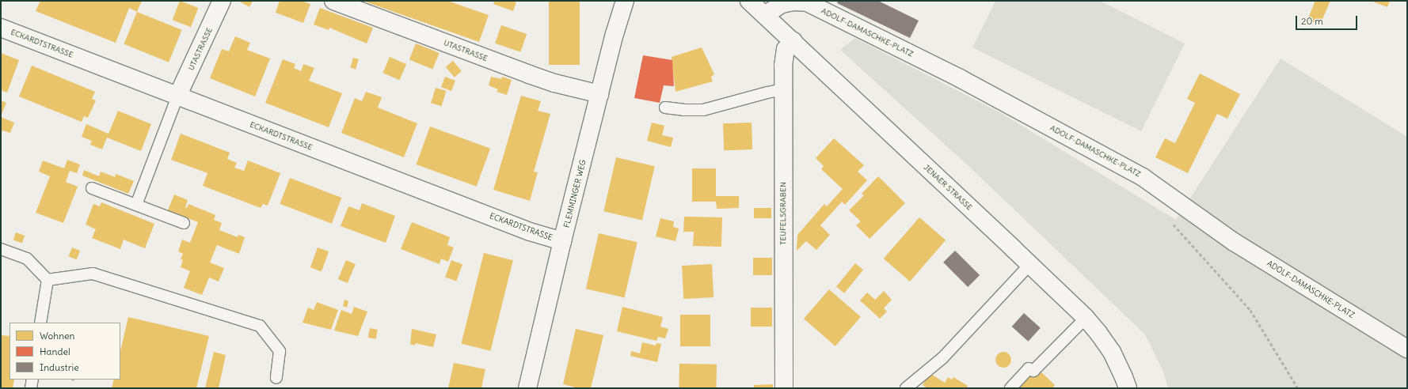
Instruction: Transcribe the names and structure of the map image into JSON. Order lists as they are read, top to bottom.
{
  "streets": {
    "street": [
      "ADOLF-DAMASCHKE-PLATZ",
      "ECKARDTSTRASSE",
      "UTASTRASSE",
      "JENAER STRASSE",
      "FLEMMINGER WEG",
      "TEUFELSGRABEN"
    ]
  },
  "crossings": [
    ["ADOLF-DAMASCHKE-PLATZ", "JENAER STRASSE"],
    ["ECKARDTSTRASSE", "UTASTRASSE"],
    ["ECKARDTSTRASSE", "FLEMMINGER WEG"],
    ["UTASTRASSE", "FLEMMINGER WEG"],
    ["JENAER STRASSE", "TEUFELSGRABEN"]
  ],
  "legend": ["Wohnen", "Handel", "Industrie"],
  "scale_bar": "20 m"
}
